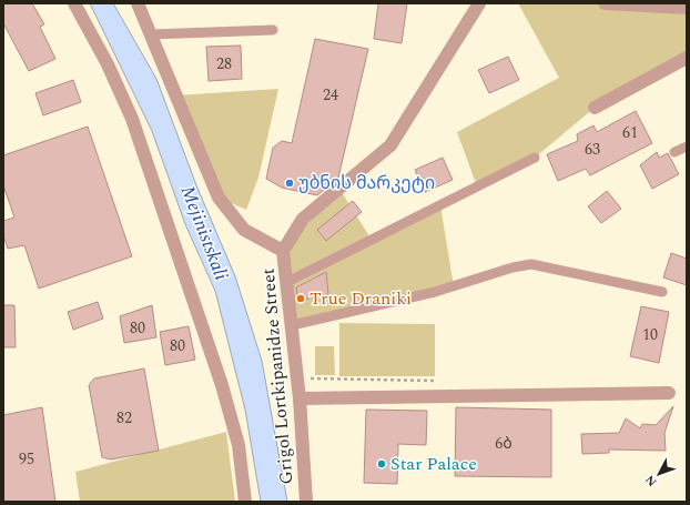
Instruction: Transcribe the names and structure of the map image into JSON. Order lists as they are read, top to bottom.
{
  "streets": {
    "street": ["Grigol Lortkipanidze Street"]
  },
  "water": ["Mejinistskali"],
  "places": ["უბნის მარკეტი", "True Draniki", "Star Palace"],
  "house_numbers": [
    "28",
    "24",
    "61",
    "63",
    "80",
    "10",
    "80",
    "82",
    "6ბ",
    "95"
  ],
  "north": "bottom left"
}
